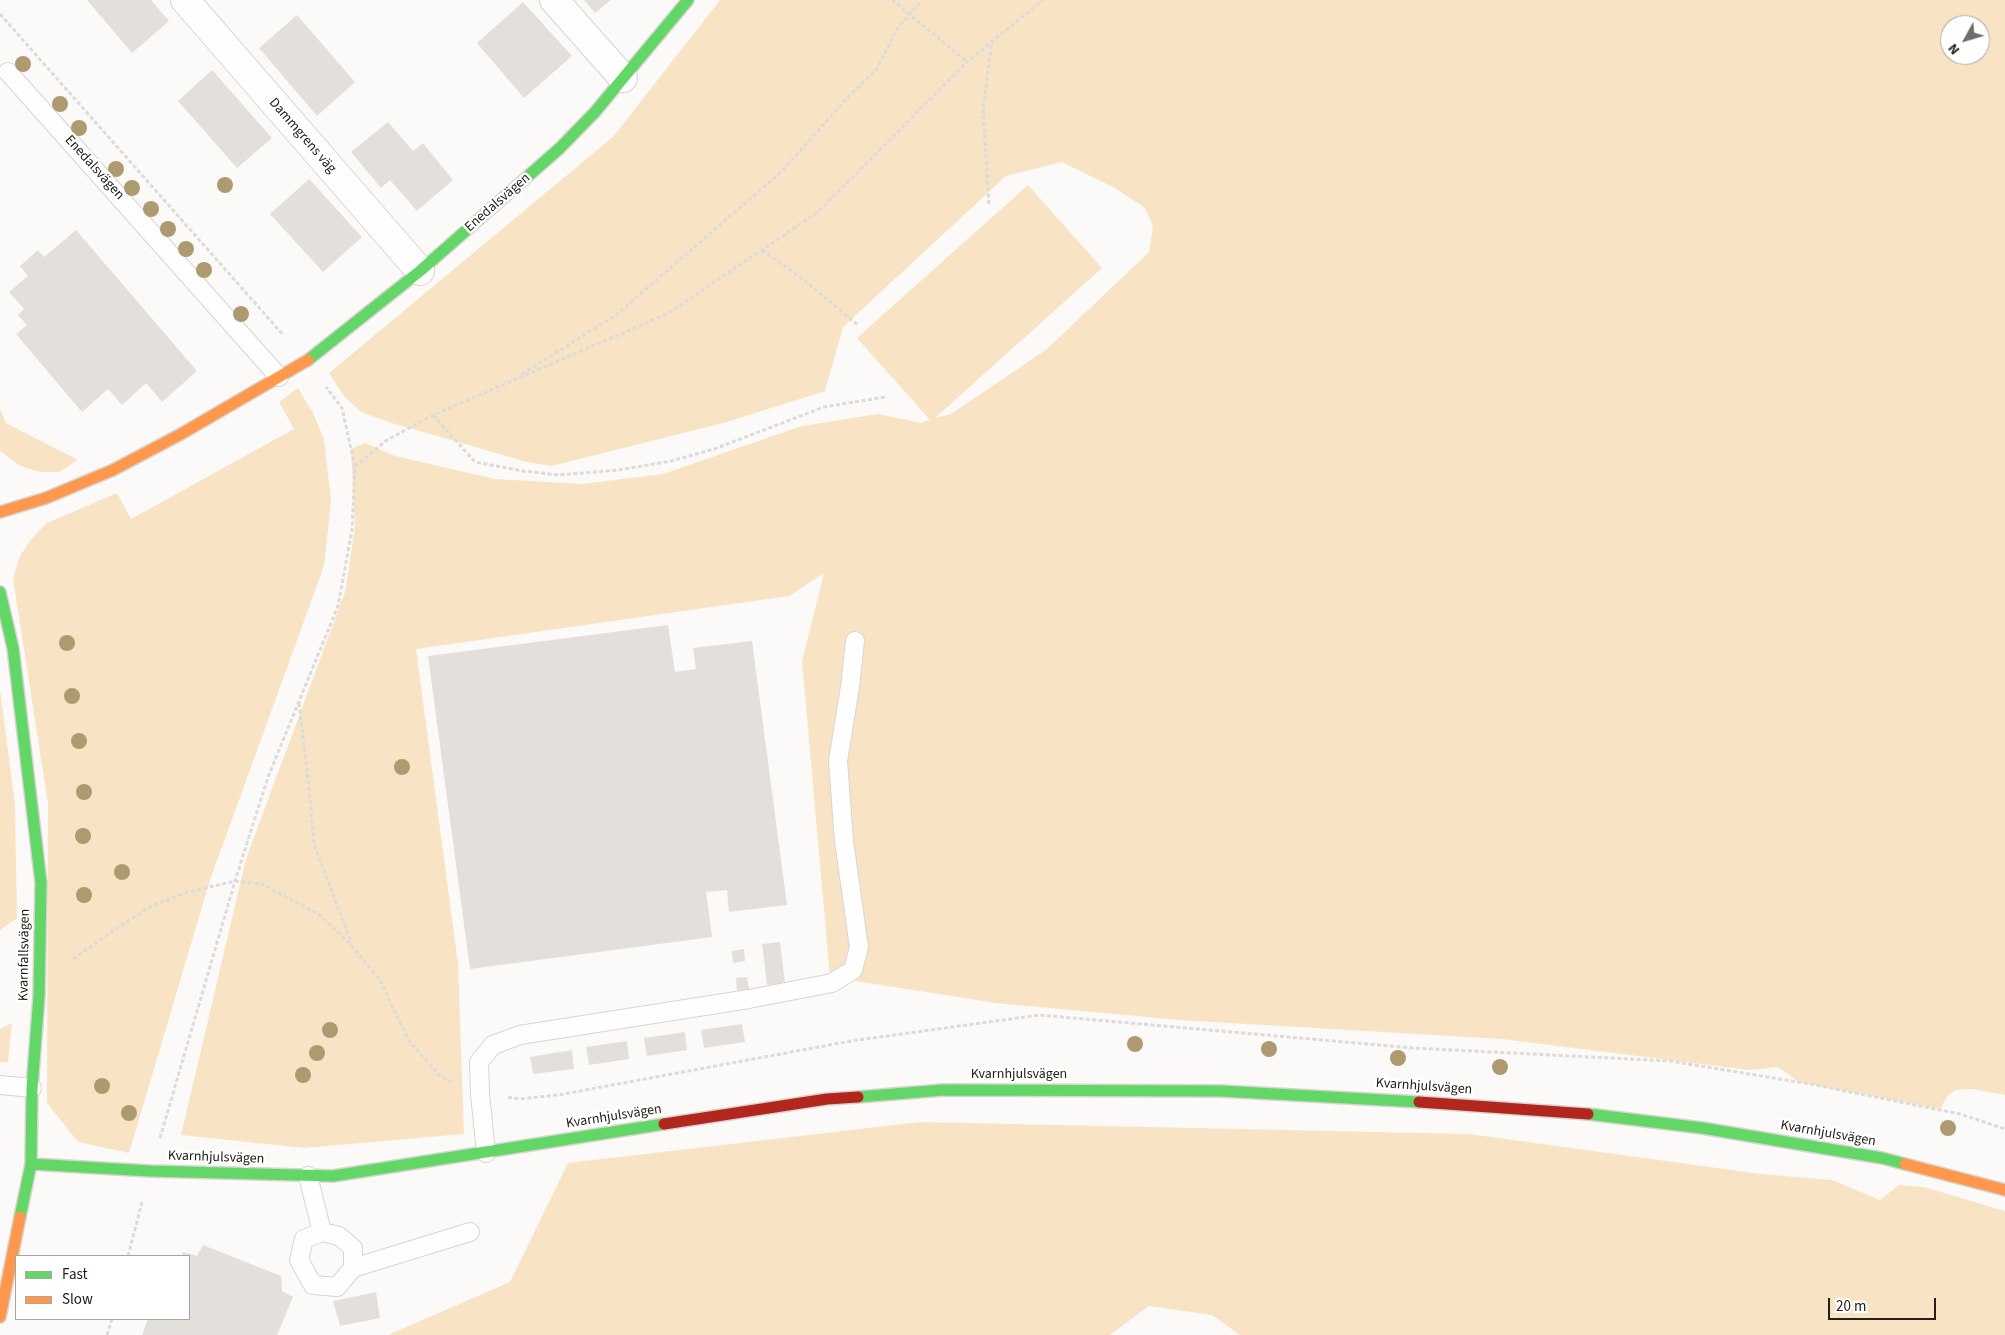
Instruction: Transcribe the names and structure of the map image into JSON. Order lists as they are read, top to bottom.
{
  "streets": {
    "street": [
      "Dammgrens väg",
      "Enedalsvägen",
      "Kvarnfallsvägen",
      "Kvarnhjulsvägen"
    ]
  },
  "crossings": [
    ["Dammgrens väg", "Enedalsvägen"],
    ["Kvarnfallsvägen", "Kvarnhjulsvägen"]
  ],
  "legend": ["Fast", "Slow"],
  "scale_bar": "20 m",
  "north": "bottom left"
}
